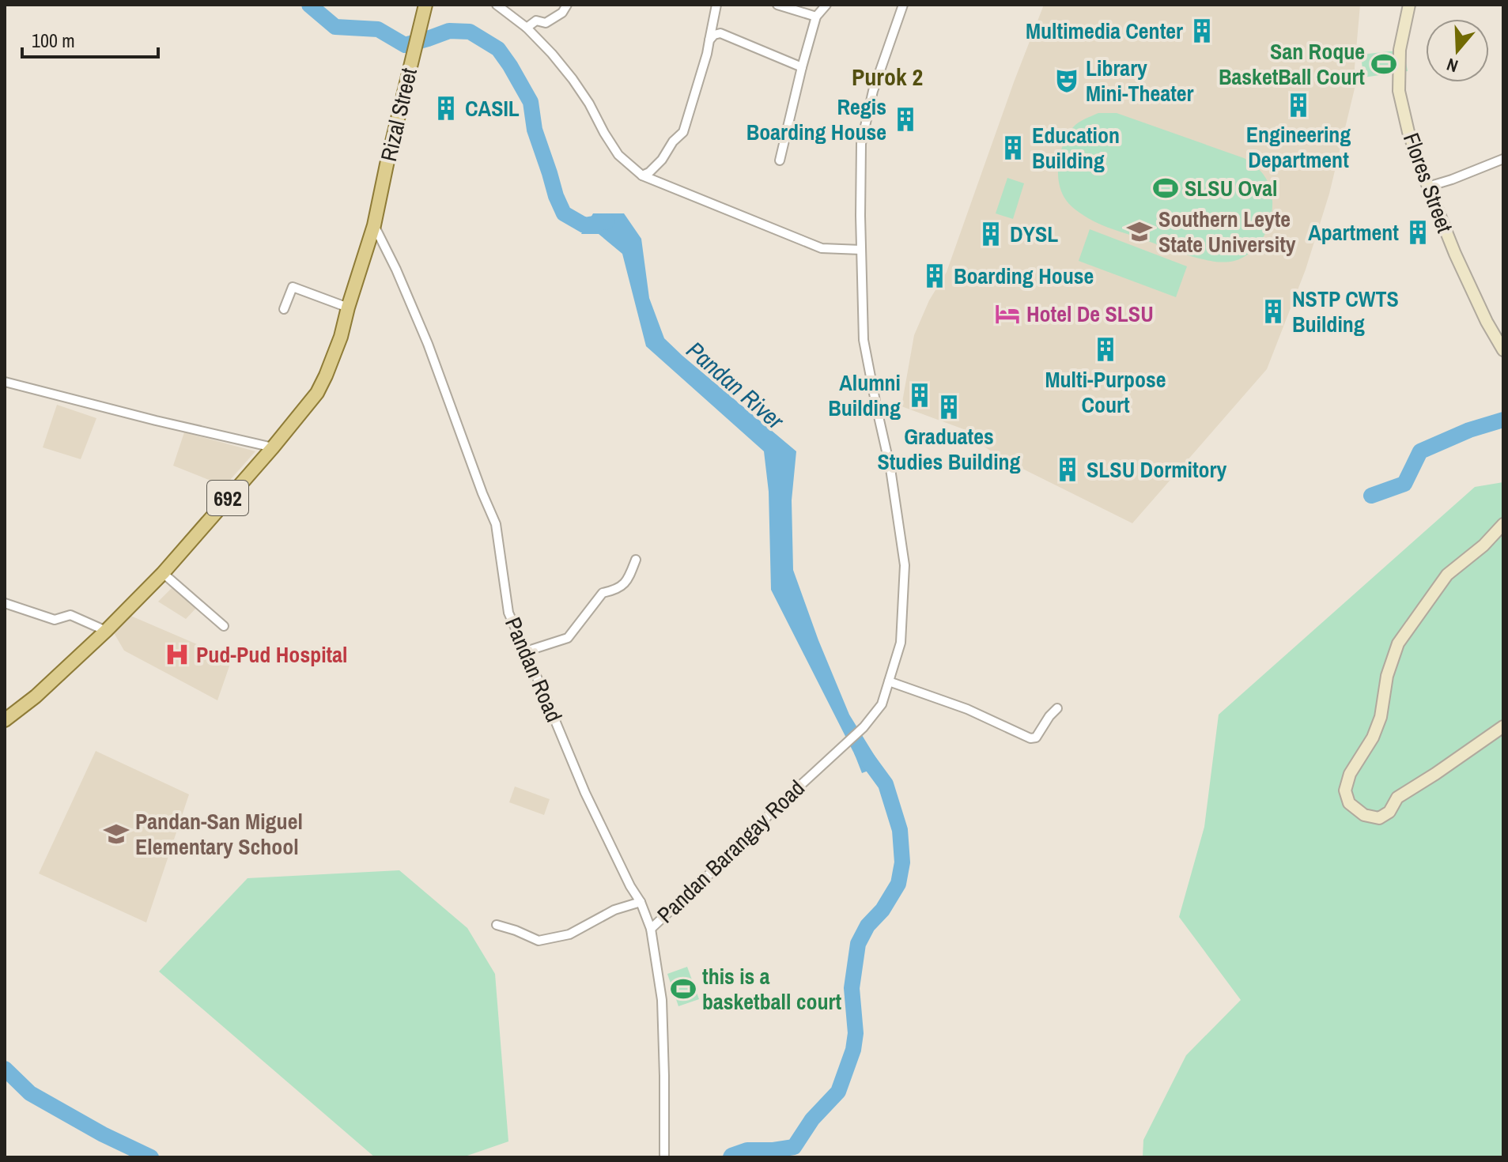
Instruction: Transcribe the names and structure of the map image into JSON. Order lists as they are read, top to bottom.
{
  "streets": {
    "main road": ["Rizal Street", "692"],
    "street": ["Flores Street", "Pandan Road", "Pandan Barangay Road"]
  },
  "crossings": [
    ["Rizal Street", "692"],
    ["Rizal Street", "Pandan Road"],
    ["692", "Pandan Road"],
    ["Pandan Road", "Pandan Barangay Road"]
  ],
  "districts": ["Purok 2"],
  "water": ["Pandan River"],
  "places": {
    "building": [
      "Multimedia Center",
      "Engineering Department",
      "CASIL",
      "Regis Boarding House",
      "Education Building",
      "Apartment",
      "DYSL",
      "Boarding House",
      "NSTP CWTS Building",
      "Multi-Purpose Court",
      "Alumni Building",
      "Graduates Studies Building",
      "SLSU Dormitory"
    ],
    "sports": ["San Roque BasketBall Court", "SLSU Oval", "this is a basketball court"],
    "theatre": ["Library Mini-Theater"],
    "school or university": ["Southern Leyte State University", "Pandan-San Miguel Elementary School"],
    "hotel": ["Hotel De SLSU"],
    "hospital": ["Pud-Pud Hospital"]
  },
  "scale_bar": "100 m",
  "north": "bottom"
}
